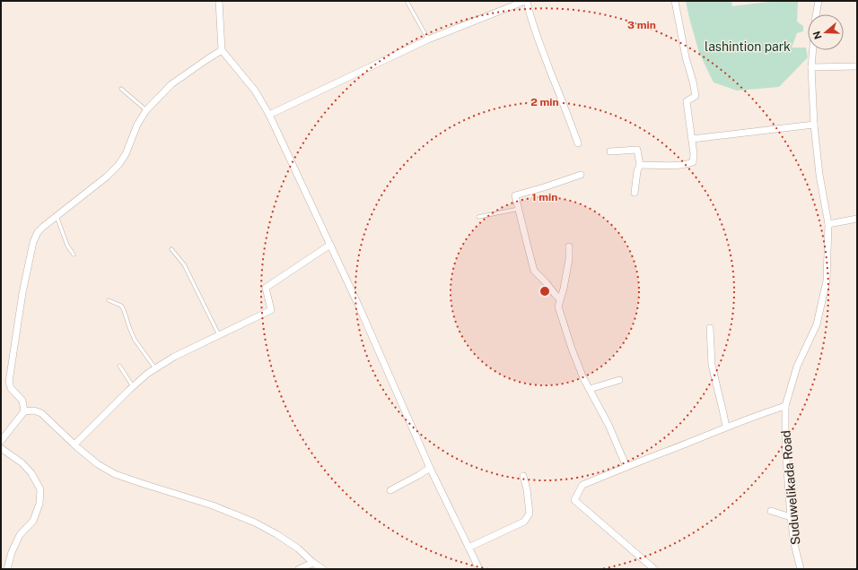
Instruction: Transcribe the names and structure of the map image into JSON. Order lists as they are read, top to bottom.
{
  "streets": {
    "street": ["Suduwelikada Road"]
  },
  "parks": ["lashintion park"],
  "north": "left",
  "rings": ["3 min", "2 min", "1 min"]
}
